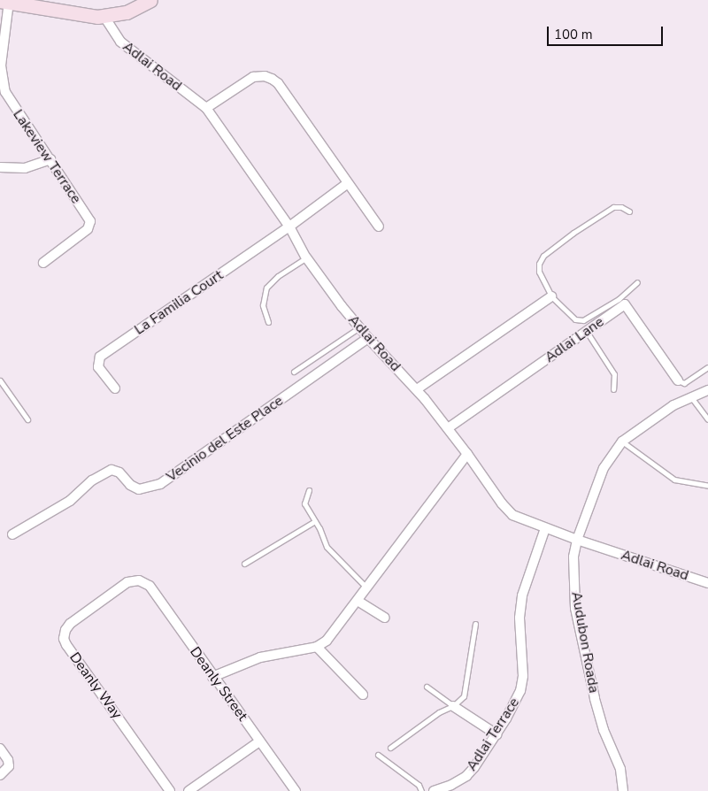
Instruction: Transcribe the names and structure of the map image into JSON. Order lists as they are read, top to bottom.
{
  "streets": {
    "street": [
      "Adlai Road",
      "Lakeview Terrace",
      "La Familia Court",
      "Adlai Lane",
      "Vecinio del Este Place",
      "Audubon Roada",
      "Deanly Street",
      "Deanly Way",
      "Adlai Terrace"
    ]
  },
  "crossings": [
    ["Adlai Road", "La Familia Court"],
    ["Adlai Road", "Adlai Lane"],
    ["Adlai Road", "Vecinio del Este Place"],
    ["Adlai Road", "Audubon Roada"],
    ["Adlai Road", "Adlai Terrace"],
    ["Deanly Street", "Deanly Way"]
  ],
  "scale_bar": "100 m"
}
